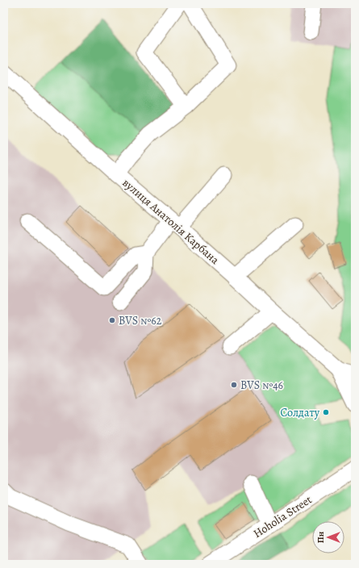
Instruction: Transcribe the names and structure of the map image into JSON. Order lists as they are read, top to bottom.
{
  "streets": {
    "street": ["вулиця Анатолія Карбана", "Hoholia Street"]
  },
  "places": ["BVS №62", "BVS №46", "Солдату"],
  "north": "left"
}
